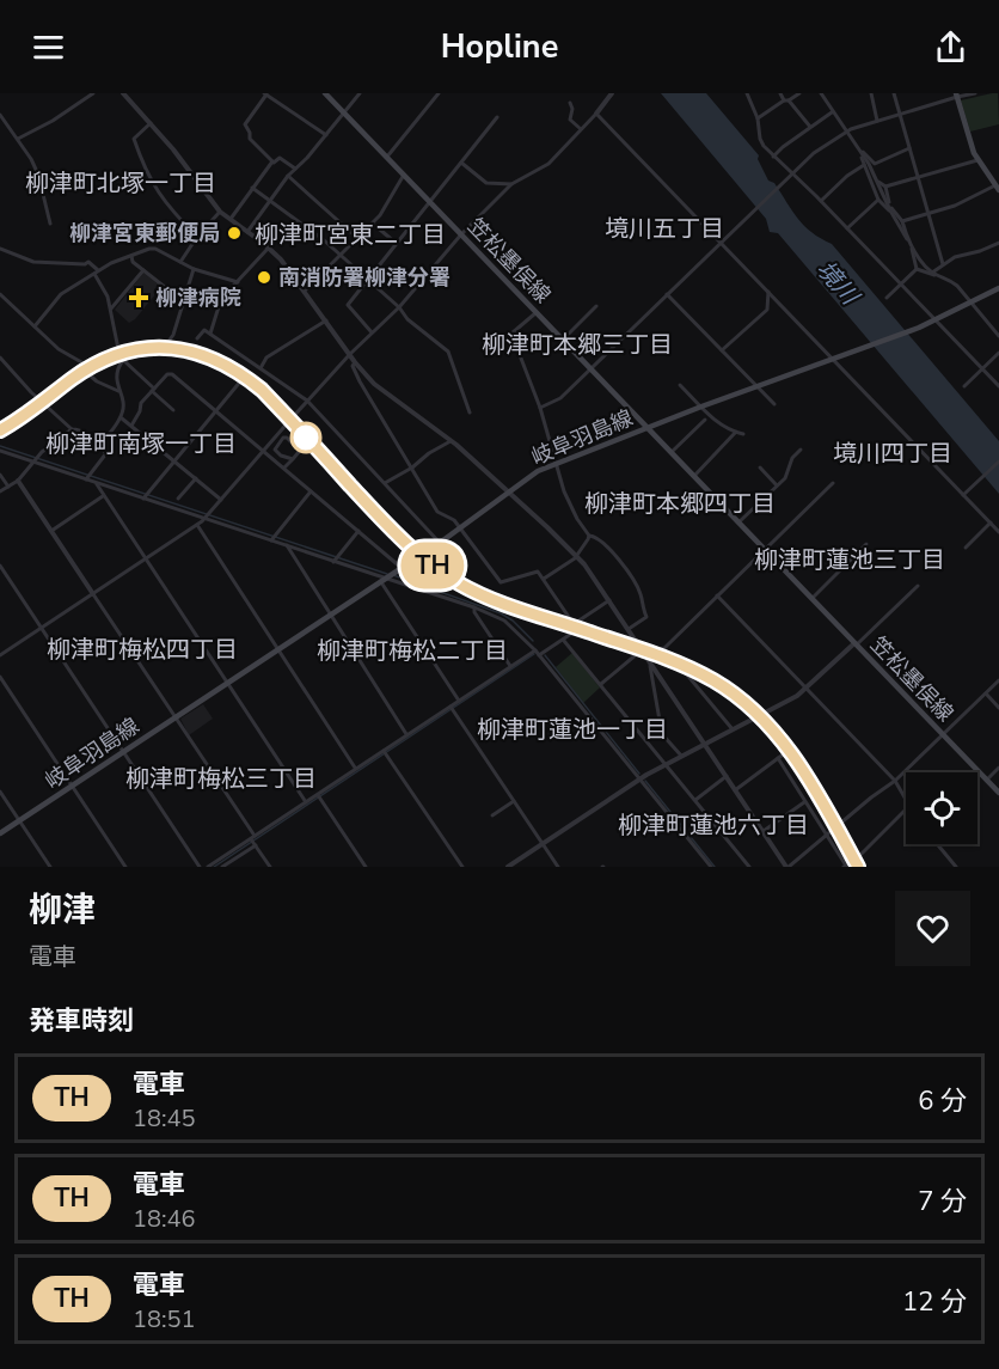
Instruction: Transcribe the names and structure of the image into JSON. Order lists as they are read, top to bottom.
{
  "streets": {
    "main road": ["笠松墨俣線", "岐阜羽島線"]
  },
  "crossings": [
    ["笠松墨俣線", "岐阜羽島線"]
  ],
  "districts": [
    "柳津町北塚一丁目",
    "境川五丁目",
    "柳津町宮東二丁目",
    "柳津町本郷三丁目",
    "柳津町南塚一丁目",
    "境川四丁目",
    "柳津町本郷四丁目",
    "柳津町蓮池三丁目",
    "柳津町梅松四丁目",
    "柳津町梅松二丁目",
    "柳津町蓮池一丁目",
    "柳津町梅松三丁目",
    "柳津町蓮池六丁目"
  ],
  "water": ["境川"],
  "places": {
    "other": ["柳津宮東郵便局", "南消防署柳津分署"],
    "health": ["柳津病院"]
  },
  "page": {
    "header": "Hopline",
    "on_map": "TH",
    "heading": [
      ["柳津", "電車"],
      "発車時刻"
    ],
    "list": [
      {
        "mark": "TH",
        "name": "電車",
        "note": "18:45",
        "value": "6 分"
      },
      {
        "mark": "TH",
        "name": "電車",
        "note": "18:46",
        "value": "7 分"
      },
      {
        "mark": "TH",
        "name": "電車",
        "note": "18:51",
        "value": "12 分"
      }
    ]
  }
}
